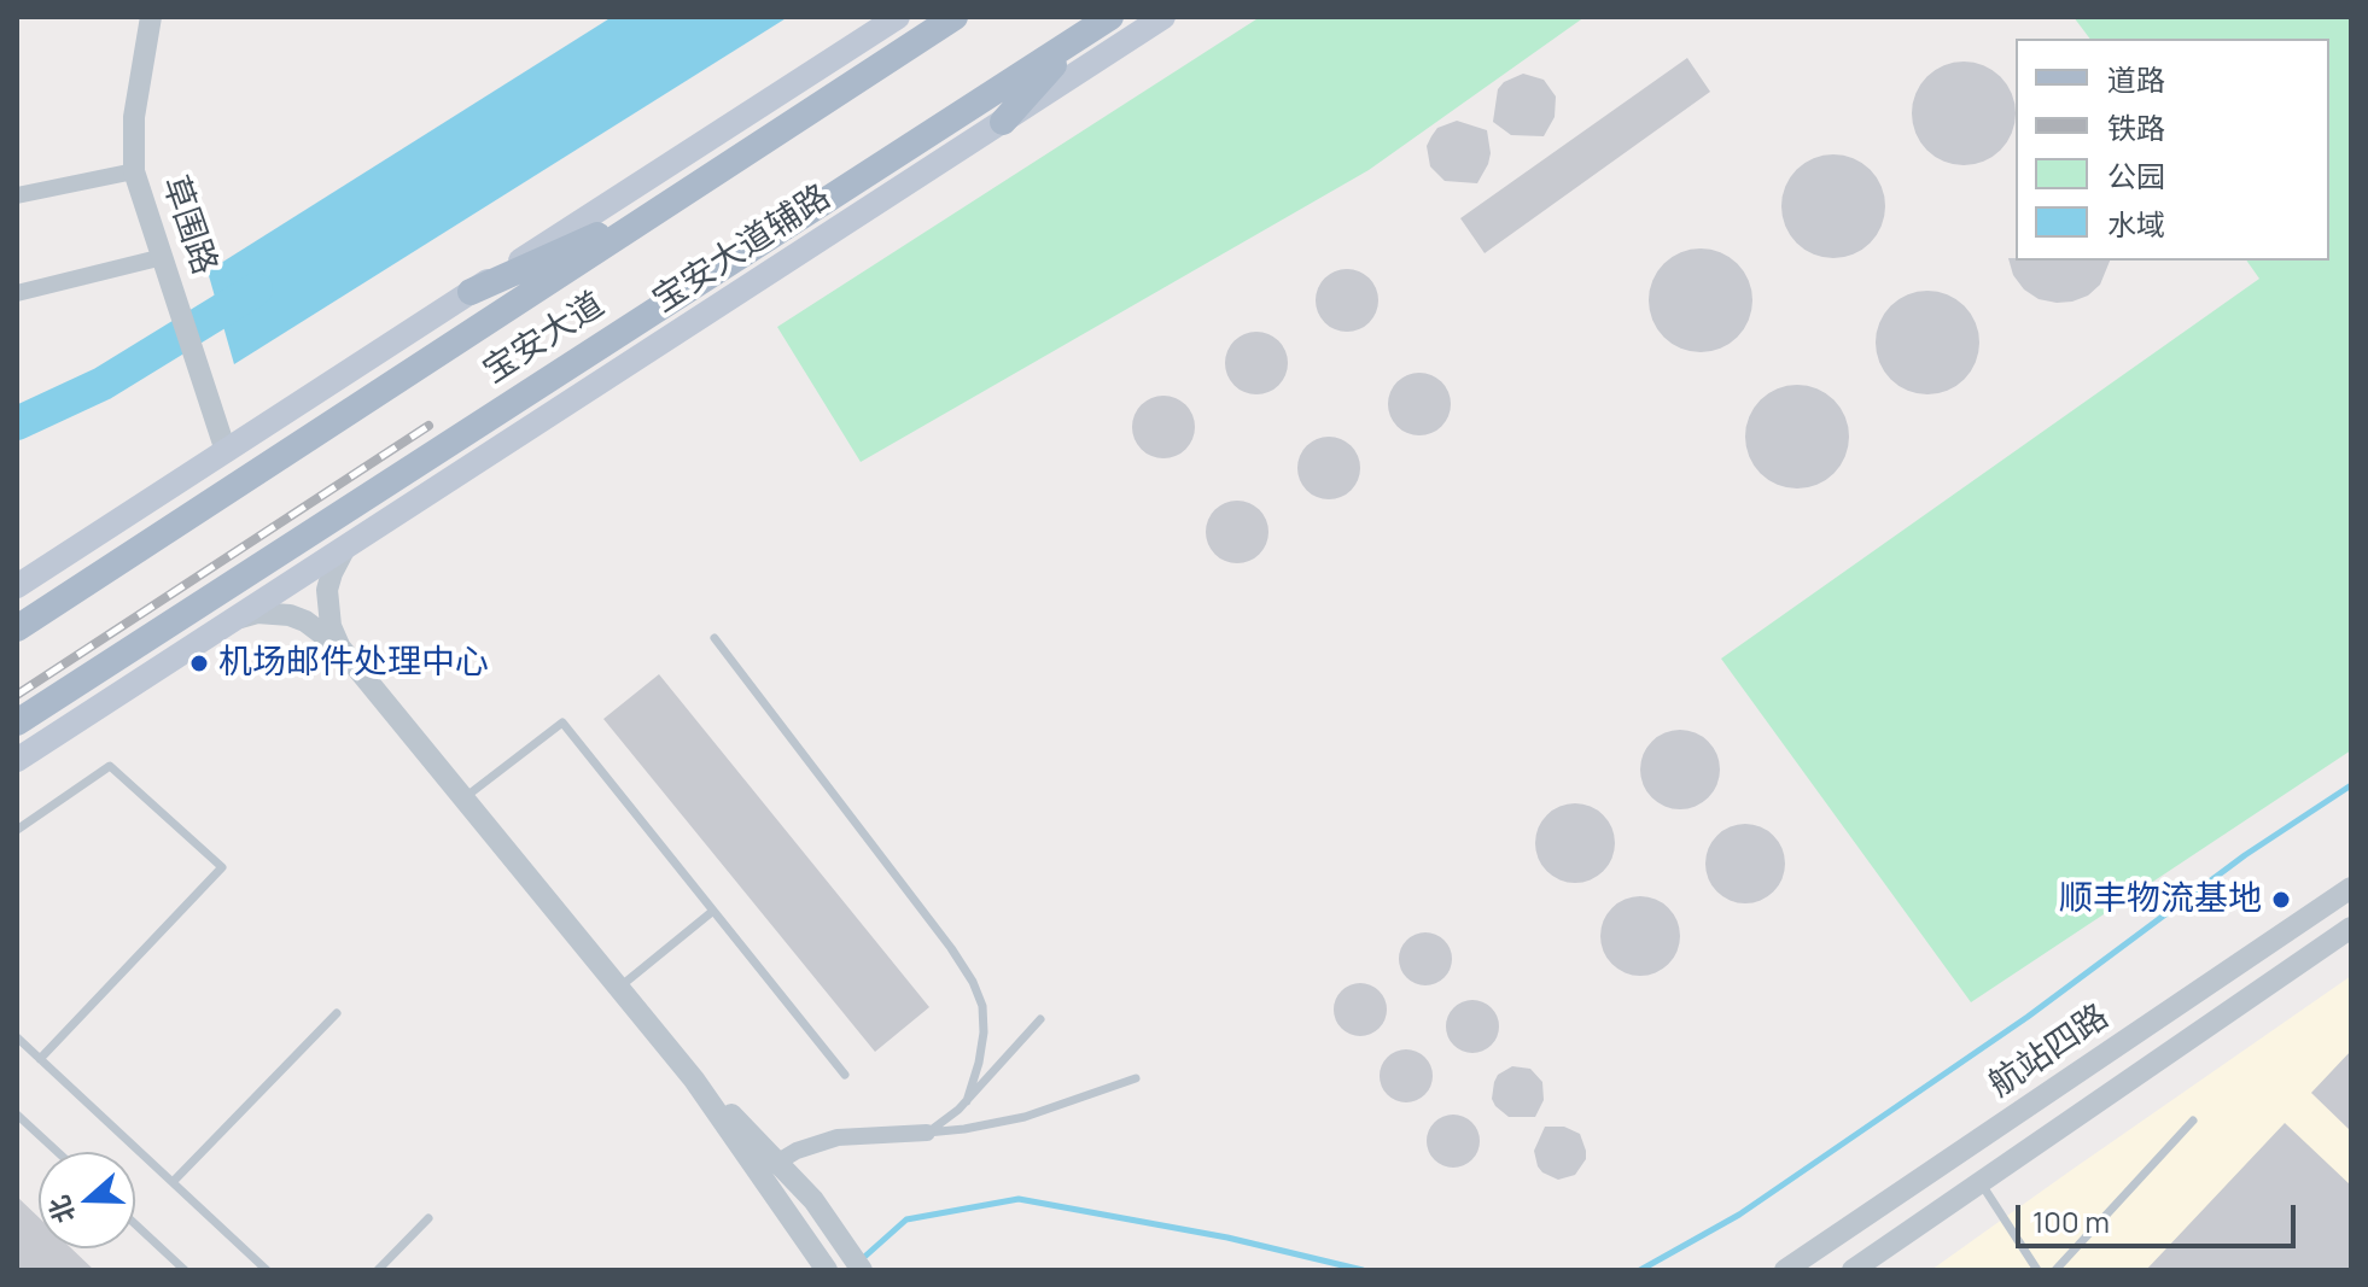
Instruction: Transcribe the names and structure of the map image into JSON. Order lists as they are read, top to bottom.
{
  "streets": {
    "main road": ["宝安大道辅路", "宝安大道"],
    "street": ["草围路", "航站四路"]
  },
  "places": ["机场邮件处理中心", "顺丰物流基地"],
  "legend": [
    "道路",
    "铁路",
    "公园",
    "水域"
  ],
  "scale_bar": "100 m",
  "north": "left"
}
